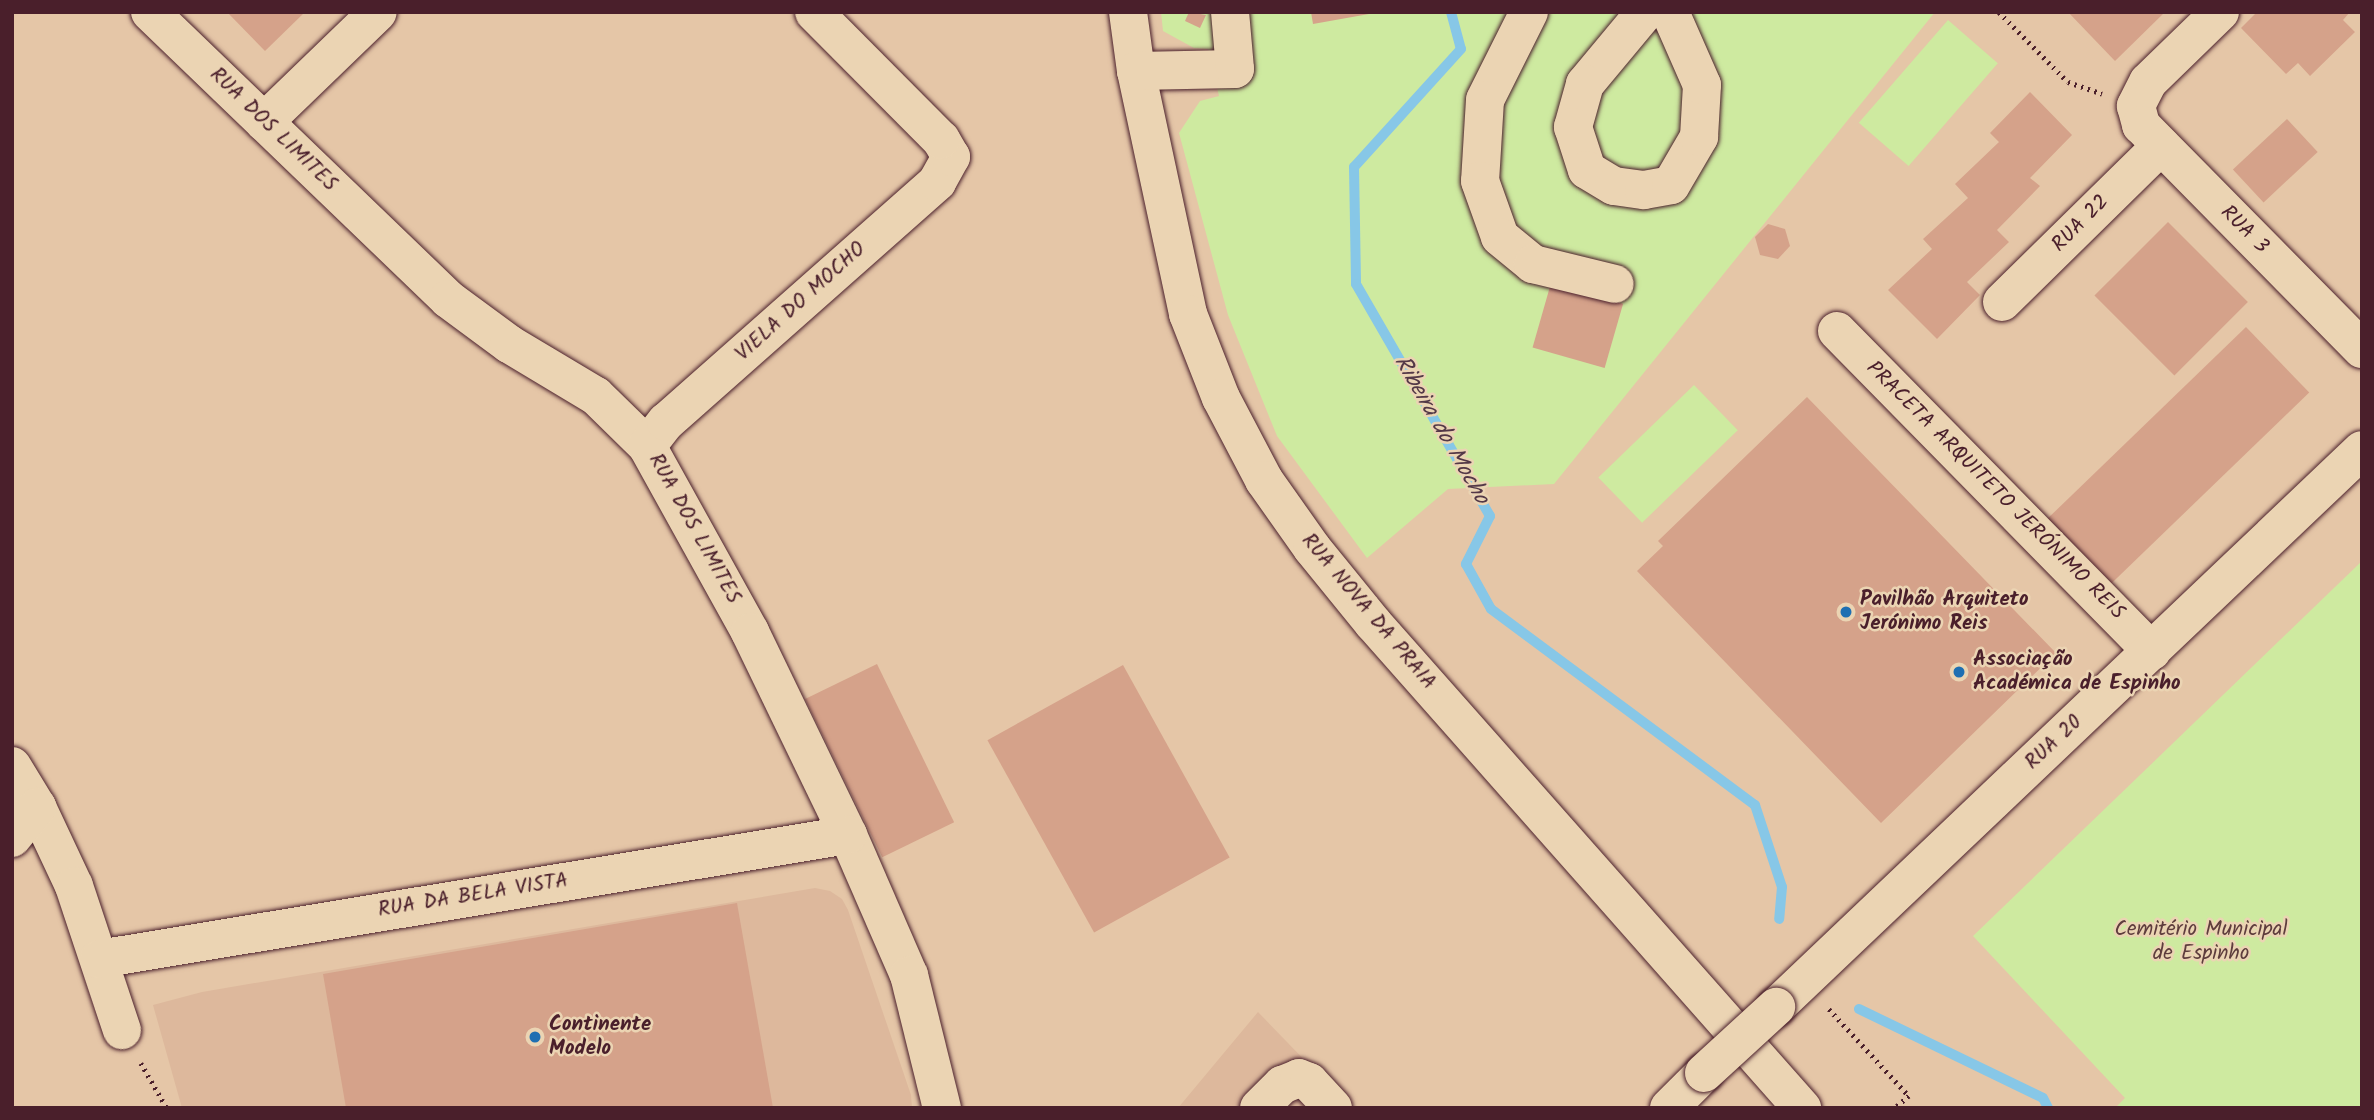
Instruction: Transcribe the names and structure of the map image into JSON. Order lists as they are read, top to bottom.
{
  "streets": {
    "street": [
      "RUA DOS LIMITES",
      "RUA 22",
      "RUA 3",
      "VIELA DO MOCHO",
      "PRACETA ARQUITETO JERÓNIMO REIS",
      "RUA NOVA DA PRAIA",
      "RUA 20",
      "RUA DA BELA VISTA"
    ]
  },
  "crossings": [
    ["RUA DOS LIMITES", "VIELA DO MOCHO"],
    ["RUA DOS LIMITES", "RUA DA BELA VISTA"],
    ["RUA 22", "RUA 3"],
    ["PRACETA ARQUITETO JERÓNIMO REIS", "RUA 20"]
  ],
  "water": ["Ribeira do Mocho"],
  "parks": ["Cemitério Municipal de Espinho"],
  "places": ["Pavilhão Arquiteto Jerónimo Reis", "Associação Académica de Espinho", "Continente Modelo"]
}
